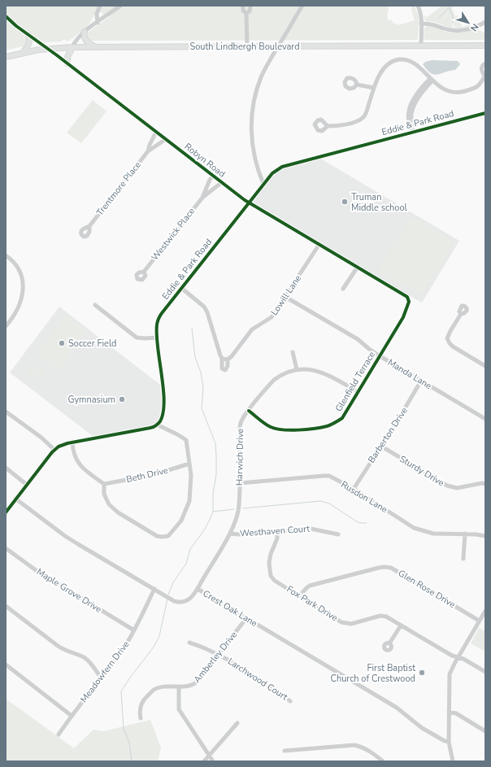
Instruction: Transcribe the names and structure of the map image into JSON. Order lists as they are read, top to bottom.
{
  "streets": {
    "main road": ["South Lindbergh Boulevard"],
    "street": [
      "Eddie & Park Road",
      "Robyn Road",
      "Trentmore Place",
      "Westwick Place",
      "Lowill Lane",
      "Manda Lane",
      "Glenfield Terrace",
      "Barberton Drive",
      "Harwich Drive",
      "Sturdy Drive",
      "Beth Drive",
      "Rusdon Lane",
      "Westhaven Court",
      "Glen Rose Drive",
      "Maple Grove Drive",
      "Fox Park Drive",
      "Crest Oak Lane",
      "Amberley Drive",
      "Meadowfern Drive",
      "Larchwood Court"
    ]
  },
  "crossings": [
    ["South Lindbergh Boulevard", "Robyn Road"],
    ["Eddie & Park Road", "Robyn Road"],
    ["Robyn Road", "Trentmore Place"],
    ["Robyn Road", "Westwick Place"],
    ["Robyn Road", "Lowill Lane"],
    ["Robyn Road", "Glenfield Terrace"],
    ["Lowill Lane", "Manda Lane"],
    ["Manda Lane", "Glenfield Terrace"],
    ["Manda Lane", "Barberton Drive"],
    ["Glenfield Terrace", "Harwich Drive"],
    ["Barberton Drive", "Sturdy Drive"],
    ["Barberton Drive", "Rusdon Lane"],
    ["Harwich Drive", "Rusdon Lane"],
    ["Harwich Drive", "Westhaven Court"],
    ["Harwich Drive", "Crest Oak Lane"],
    ["Westhaven Court", "Fox Park Drive"],
    ["Glen Rose Drive", "Fox Park Drive"],
    ["Maple Grove Drive", "Meadowfern Drive"],
    ["Crest Oak Lane", "Amberley Drive"],
    ["Crest Oak Lane", "Meadowfern Drive"],
    ["Amberley Drive", "Larchwood Court"]
  ],
  "places": [
    "Truman Middle school",
    "Soccer Field",
    "Gymnasium",
    "First Baptist Church of Crestwood"
  ],
  "north": "bottom right"
}
